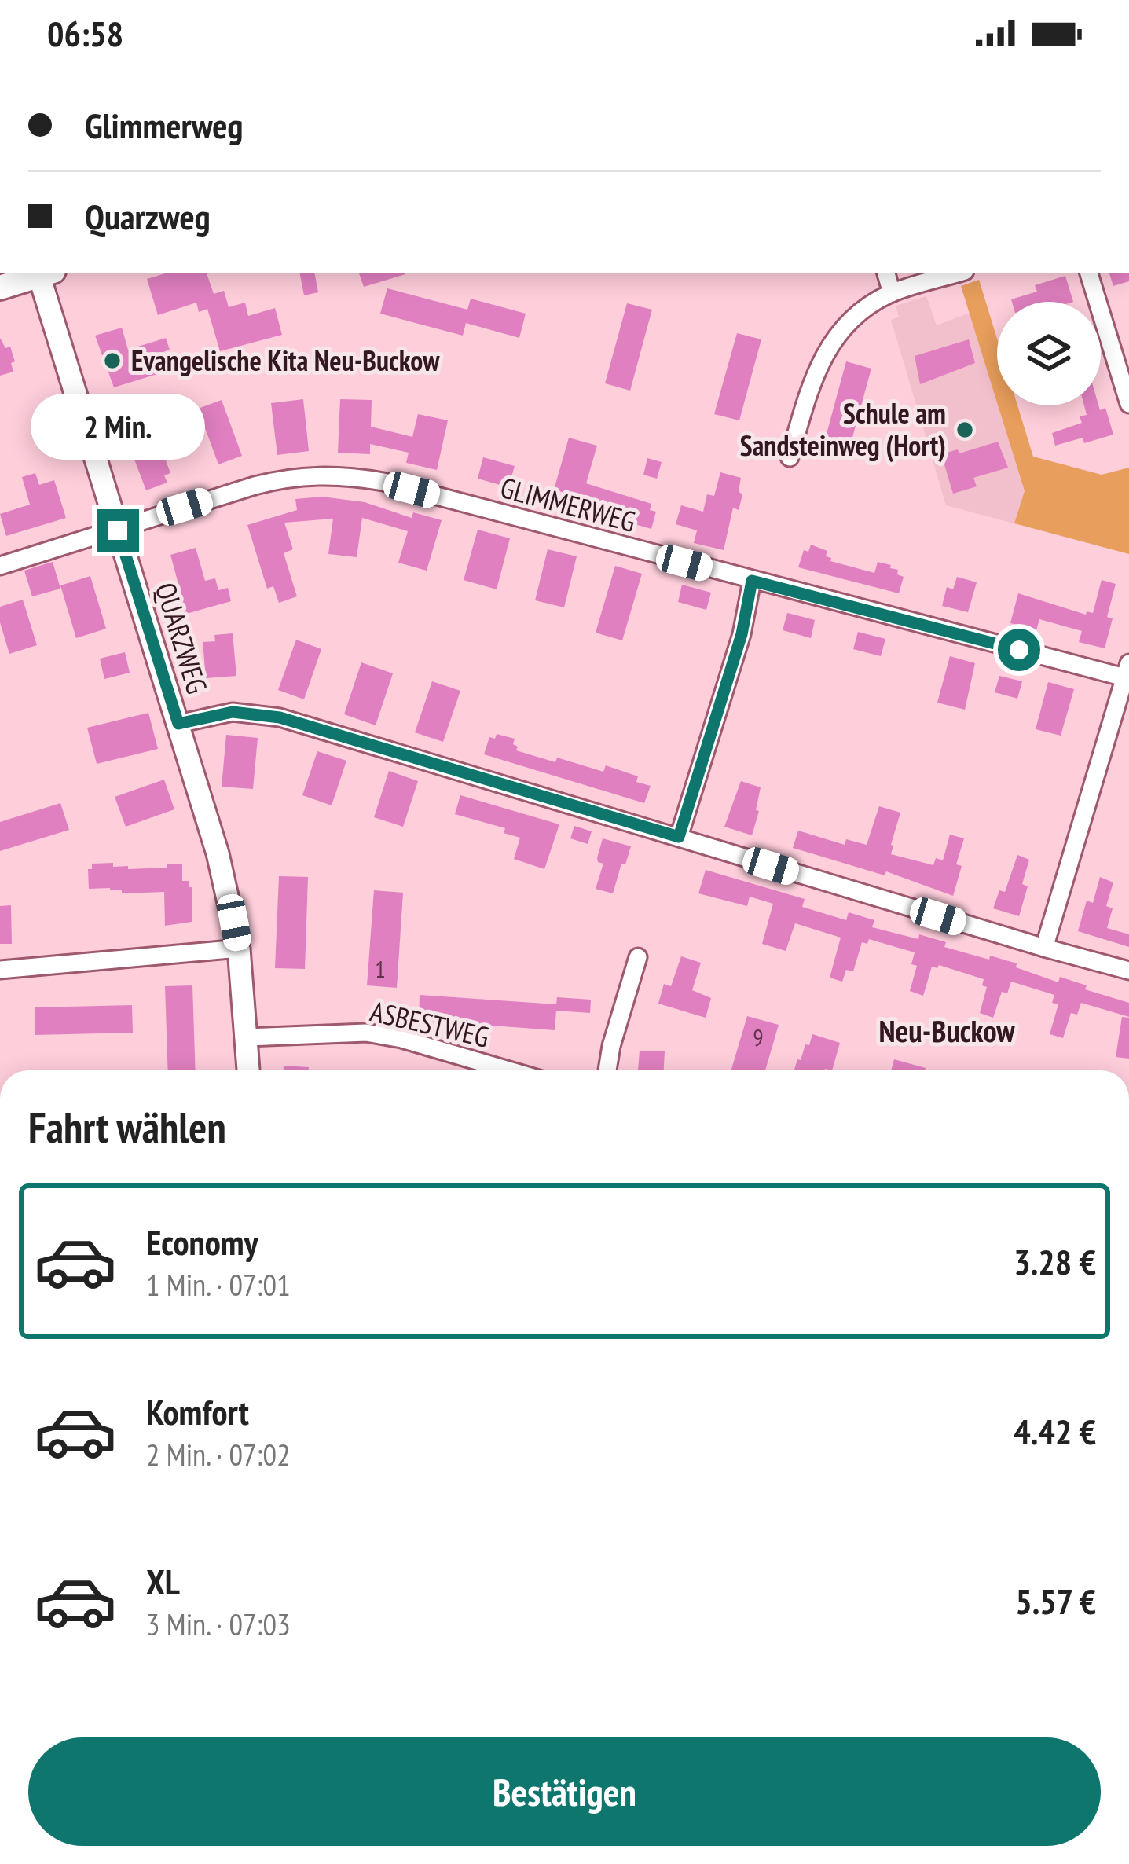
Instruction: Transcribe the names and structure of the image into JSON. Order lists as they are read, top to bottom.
{
  "streets": {
    "street": ["GLIMMERWEG", "QUARZWEG", "ASBESTWEG"]
  },
  "crossings": [
    ["GLIMMERWEG", "QUARZWEG"],
    ["QUARZWEG", "ASBESTWEG"]
  ],
  "districts": ["Neu-Buckow"],
  "places": ["Evangelische Kita Neu-Buckow", "Schule am Sandsteinweg (Hort)"],
  "house_numbers": ["1", "9"],
  "page": {
    "status": "06:58",
    "banner": ["Glimmerweg", "Quarzweg"],
    "bubble": "2 Min.",
    "heading": "Fahrt wählen",
    "list": [
      {
        "name": "Economy",
        "note": "1 Min. · 07:01",
        "value": "3.28 €"
      },
      {
        "name": "Komfort",
        "note": "2 Min. · 07:02",
        "value": "4.42 €"
      },
      {
        "name": "XL",
        "note": "3 Min. · 07:03",
        "value": "5.57 €"
      }
    ],
    "buttons": "Bestätigen"
  }
}
